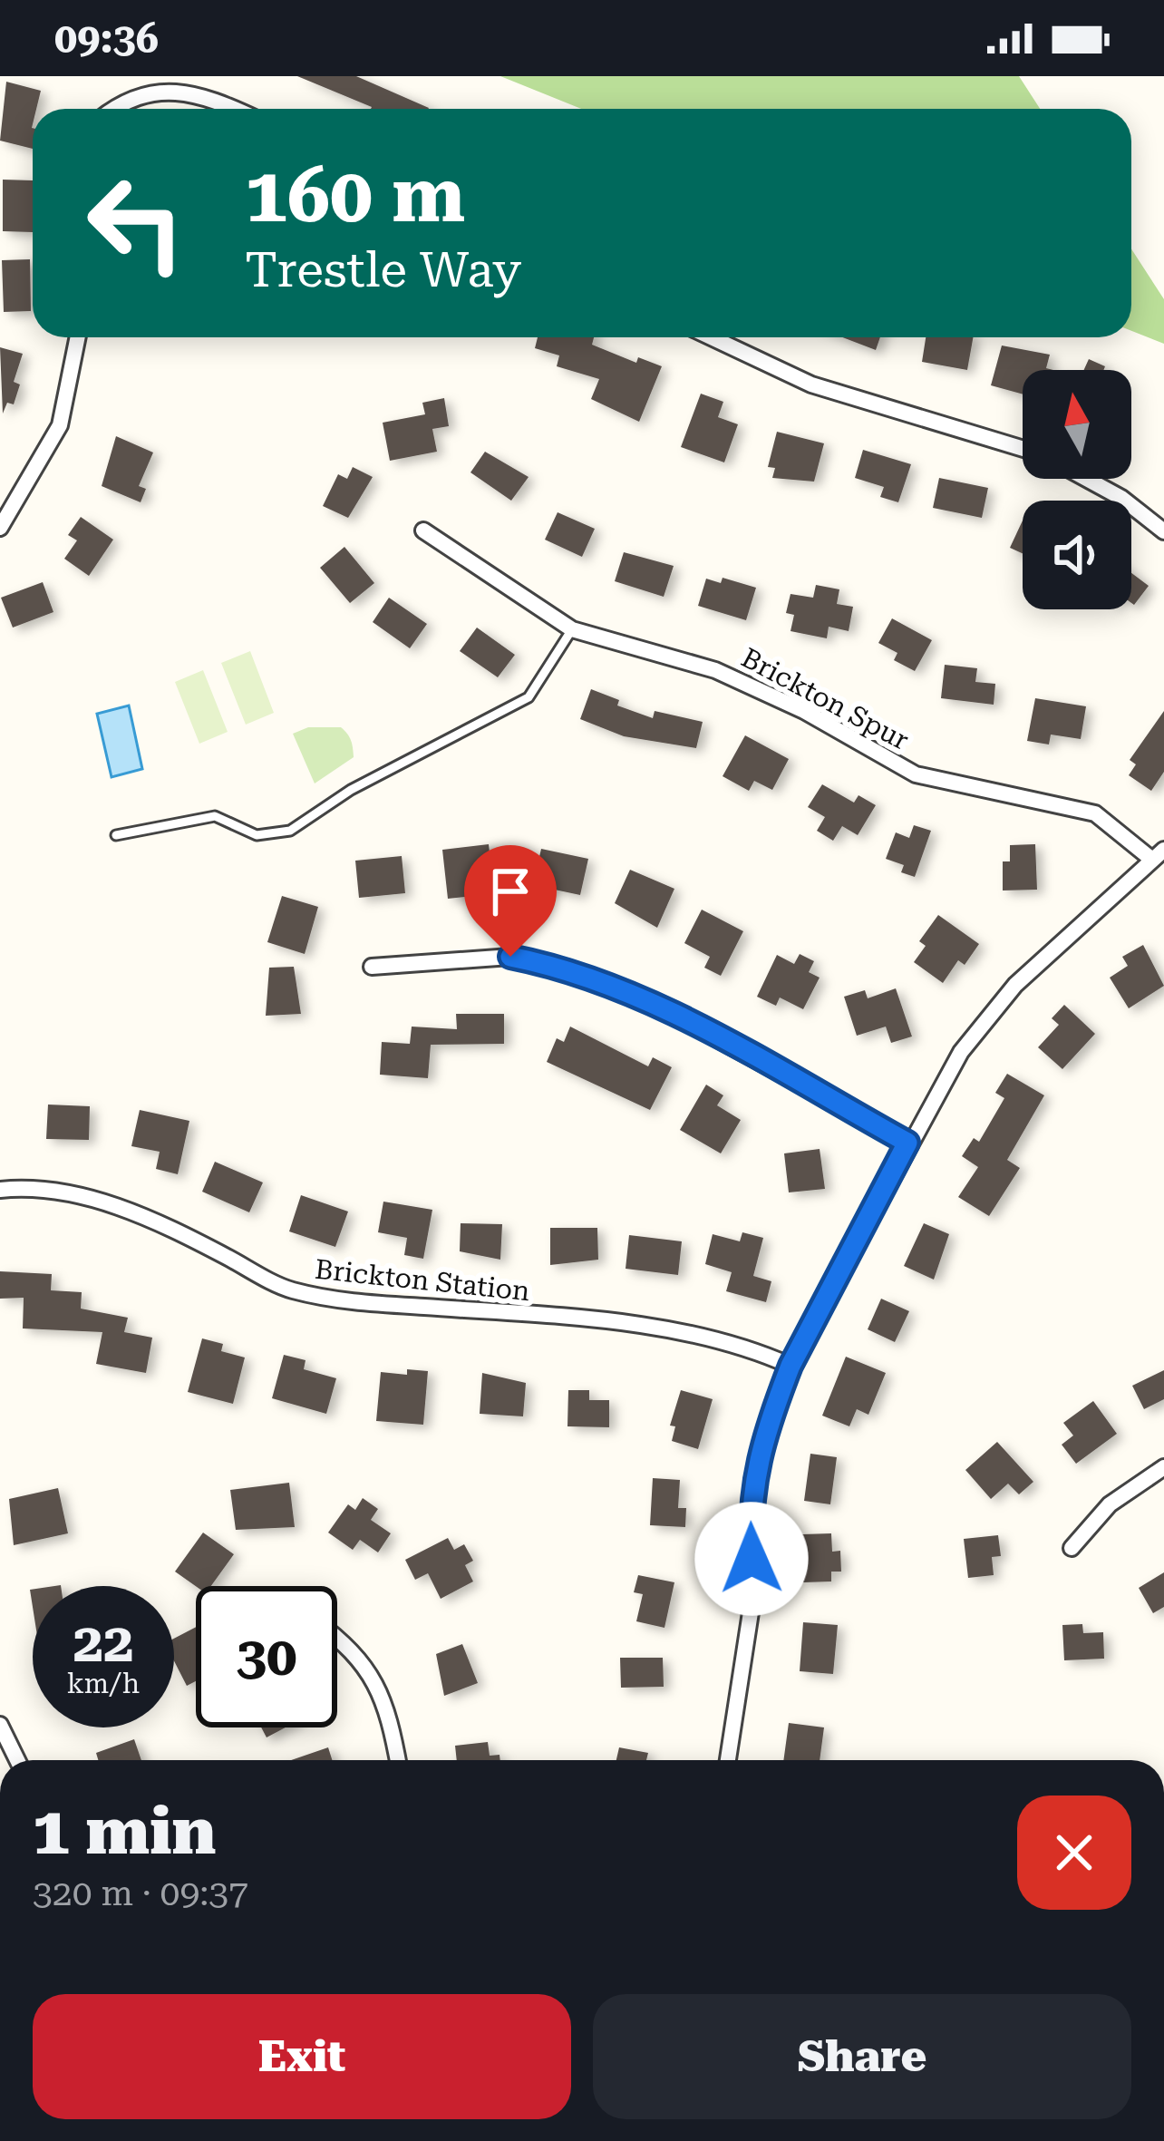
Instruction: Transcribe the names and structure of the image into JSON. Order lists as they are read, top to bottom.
{
  "streets": {
    "street": ["Brickton Spur", "Brickton Station"]
  },
  "north": "top",
  "page": {
    "status": "09:36",
    "turn": ["160 m", "Trestle Way"],
    "speed": "22 km/h",
    "limit": "30",
    "heading": ["1 min", "320 m · 09:37"],
    "buttons": ["Exit", "Share"]
  }
}
